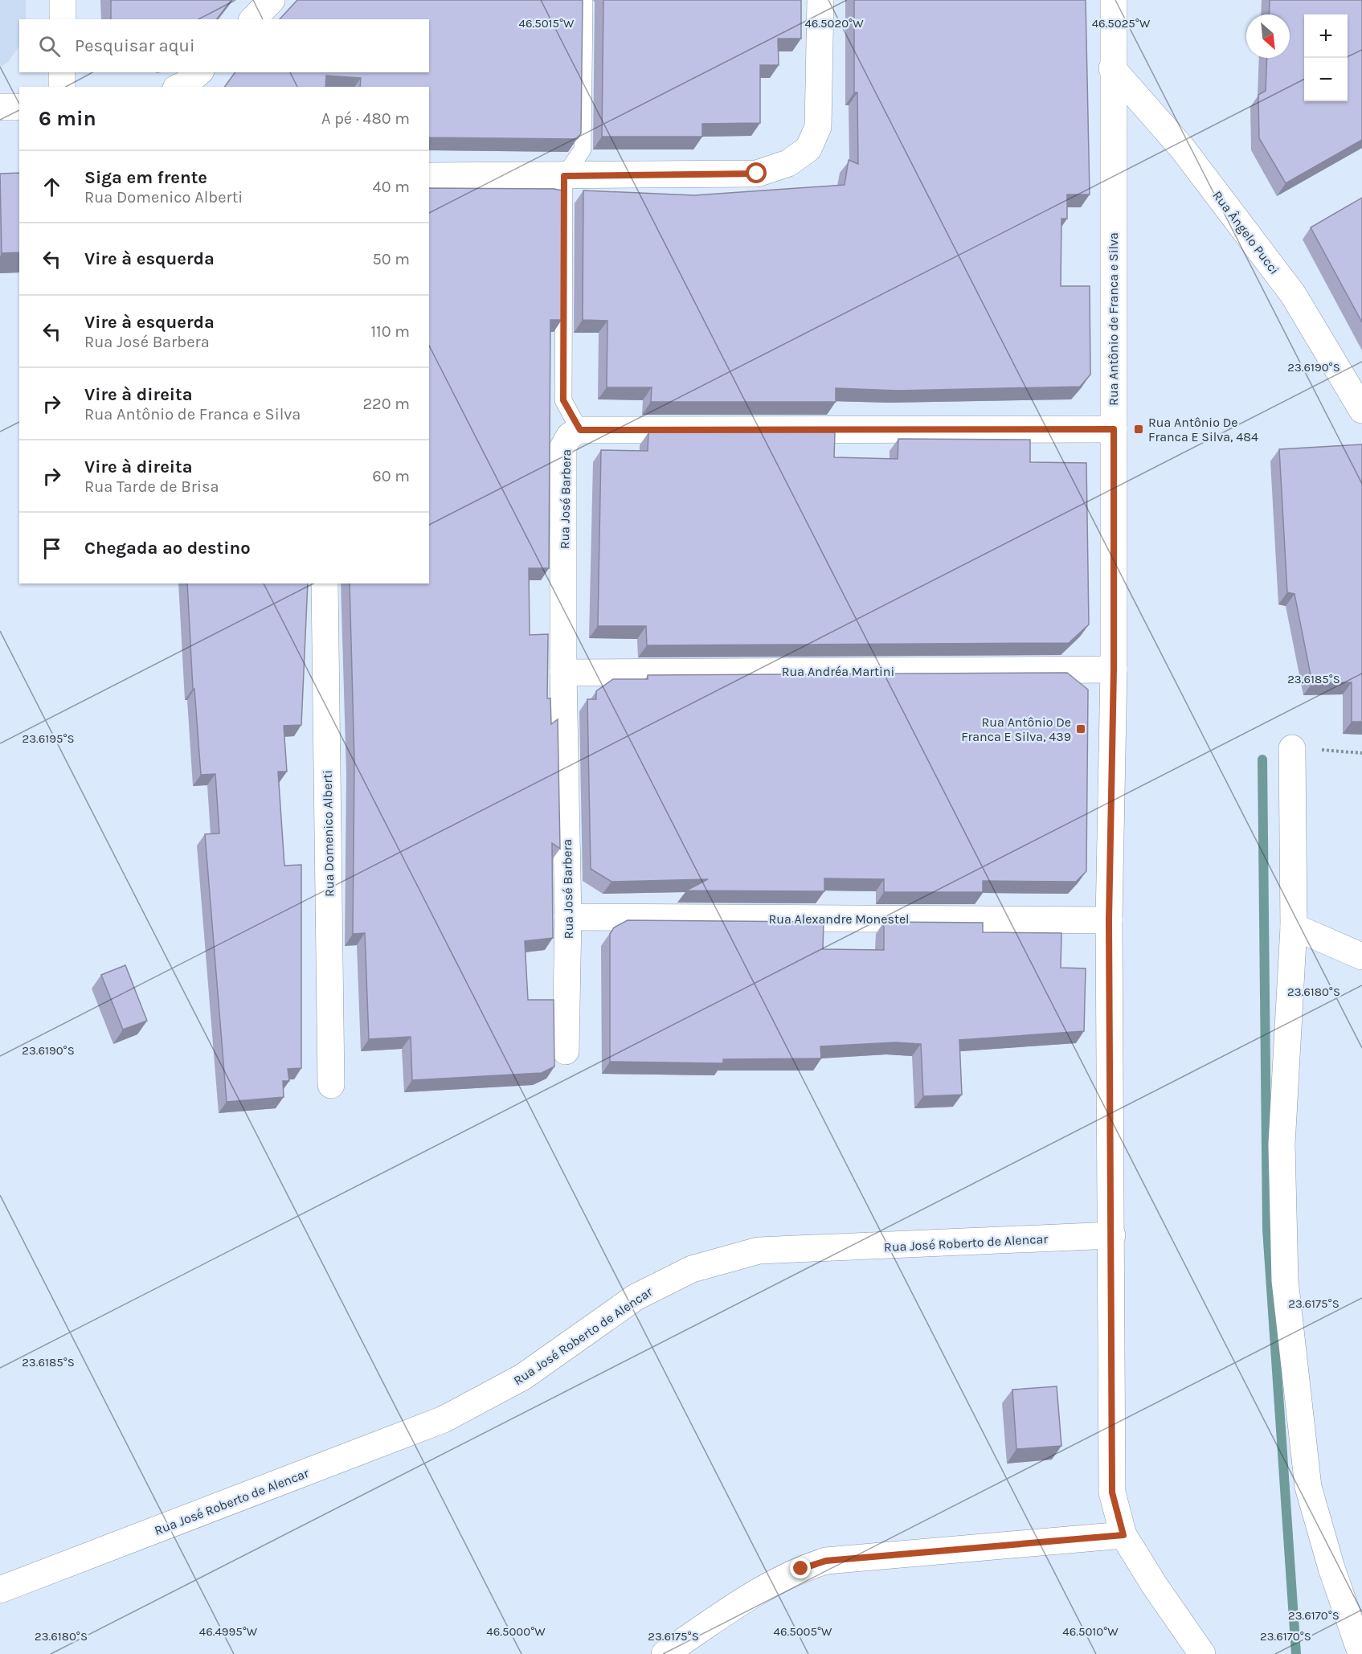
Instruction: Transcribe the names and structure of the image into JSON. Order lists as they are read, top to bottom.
{
  "streets": {
    "street": [
      "Rua Ângelo Pucci",
      "Rua Antônio de Franca e Silva",
      "Rua José Barbera",
      "Rua Andréa Martini",
      "Rua Domenico Alberti",
      "Rua Alexandre Monestel",
      "Rua José Roberto de Alencar"
    ]
  },
  "crossings": [
    ["Rua Ângelo Pucci", "Rua Antônio de Franca e Silva"],
    ["Rua Antônio de Franca e Silva", "Rua Andréa Martini"],
    ["Rua Antônio de Franca e Silva", "Rua Alexandre Monestel"],
    ["Rua Antônio de Franca e Silva", "Rua José Roberto de Alencar"],
    ["Rua José Barbera", "Rua Andréa Martini"],
    ["Rua José Barbera", "Rua Alexandre Monestel"]
  ],
  "places": {
    "transit": ["Rua Antônio De Franca E Silva, 484", "Rua Antônio De Franca E Silva, 439"]
  },
  "north": "bottom right",
  "page": {
    "map_buttons": ["+", "−"],
    "search": "Pesquisar aqui",
    "heading": ["6 min", "A pé · 480 m"],
    "list": [
      ["Siga em frente", "Rua Domenico Alberti", "40 m"],
      ["Vire à esquerda", "50 m"],
      ["Vire à esquerda", "Rua José Barbera", "110 m"],
      ["Vire à direita", "Rua Antônio de Franca e Silva", "220 m"],
      ["Vire à direita", "Rua Tarde de Brisa", "60 m"],
      "Chegada ao destino"
    ]
  },
  "coordinates": [
    "46.5015°W",
    "46.5020°W",
    "46.5025°W",
    "23.6190°S",
    "23.6185°S",
    "23.6195°S",
    "23.6180°S",
    "23.6175°S",
    "23.6170°S",
    "46.4995°W",
    "46.5000°W",
    "46.5005°W",
    "46.5010°W"
  ]
}
